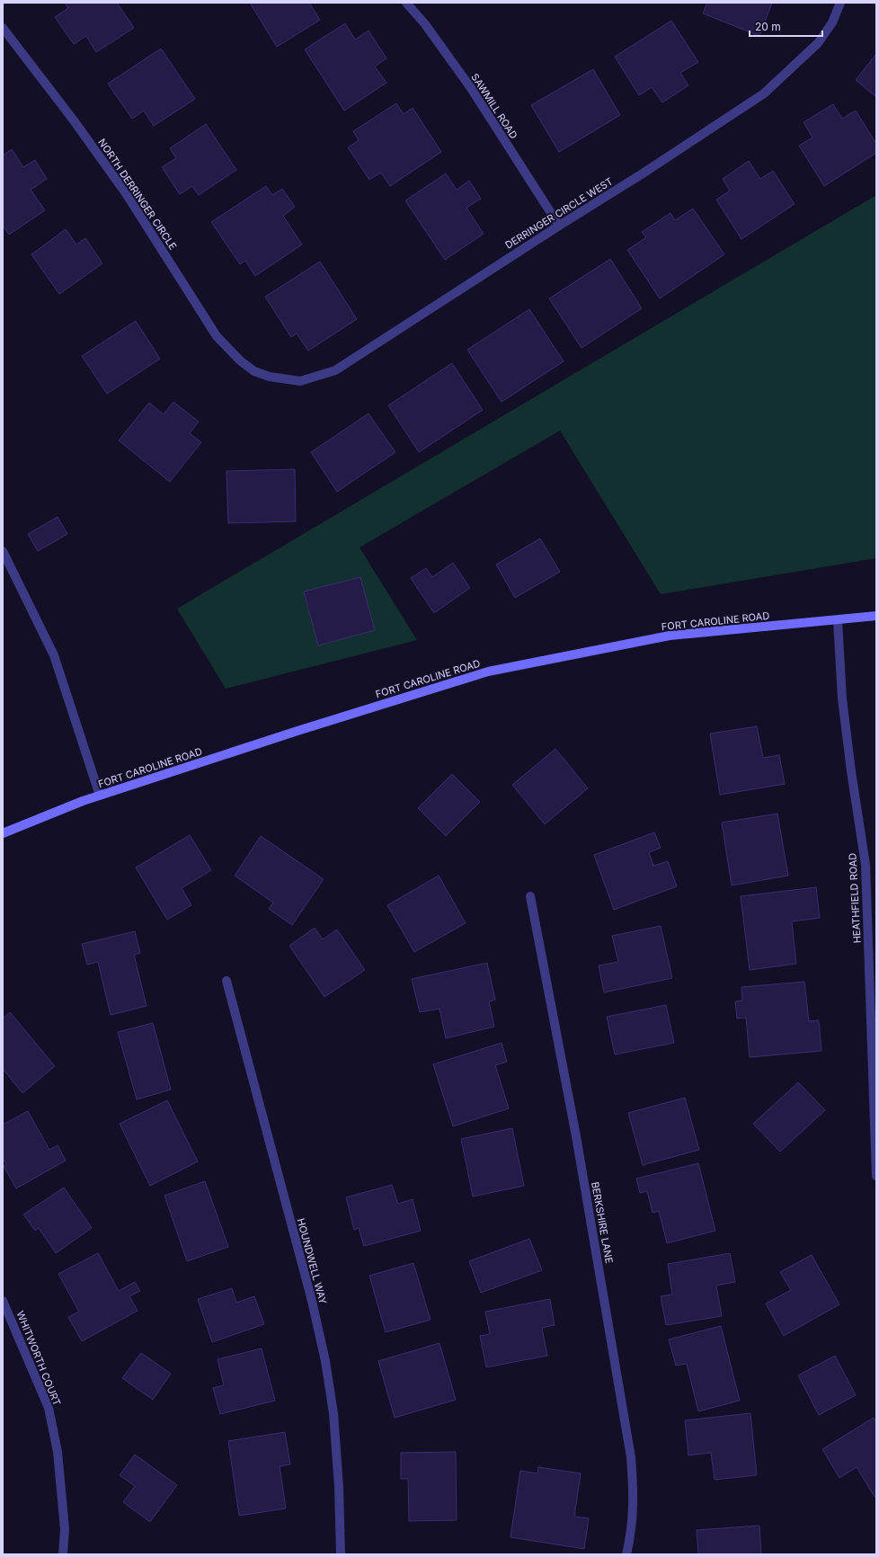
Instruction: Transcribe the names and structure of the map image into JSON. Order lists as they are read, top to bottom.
{
  "streets": {
    "street": [
      "SAWMILL ROAD",
      "NORTH DERRINGER CIRCLE",
      "DERRINGER CIRCLE WEST",
      "FORT CAROLINE ROAD",
      "HEATHFIELD ROAD",
      "BERKSHIRE LANE",
      "HOUNDWELL WAY",
      "WHITWORTH COURT"
    ]
  },
  "crossings": [
    ["SAWMILL ROAD", "DERRINGER CIRCLE WEST"],
    ["NORTH DERRINGER CIRCLE", "DERRINGER CIRCLE WEST"],
    ["FORT CAROLINE ROAD", "HEATHFIELD ROAD"]
  ],
  "scale_bar": "20 m"
}
